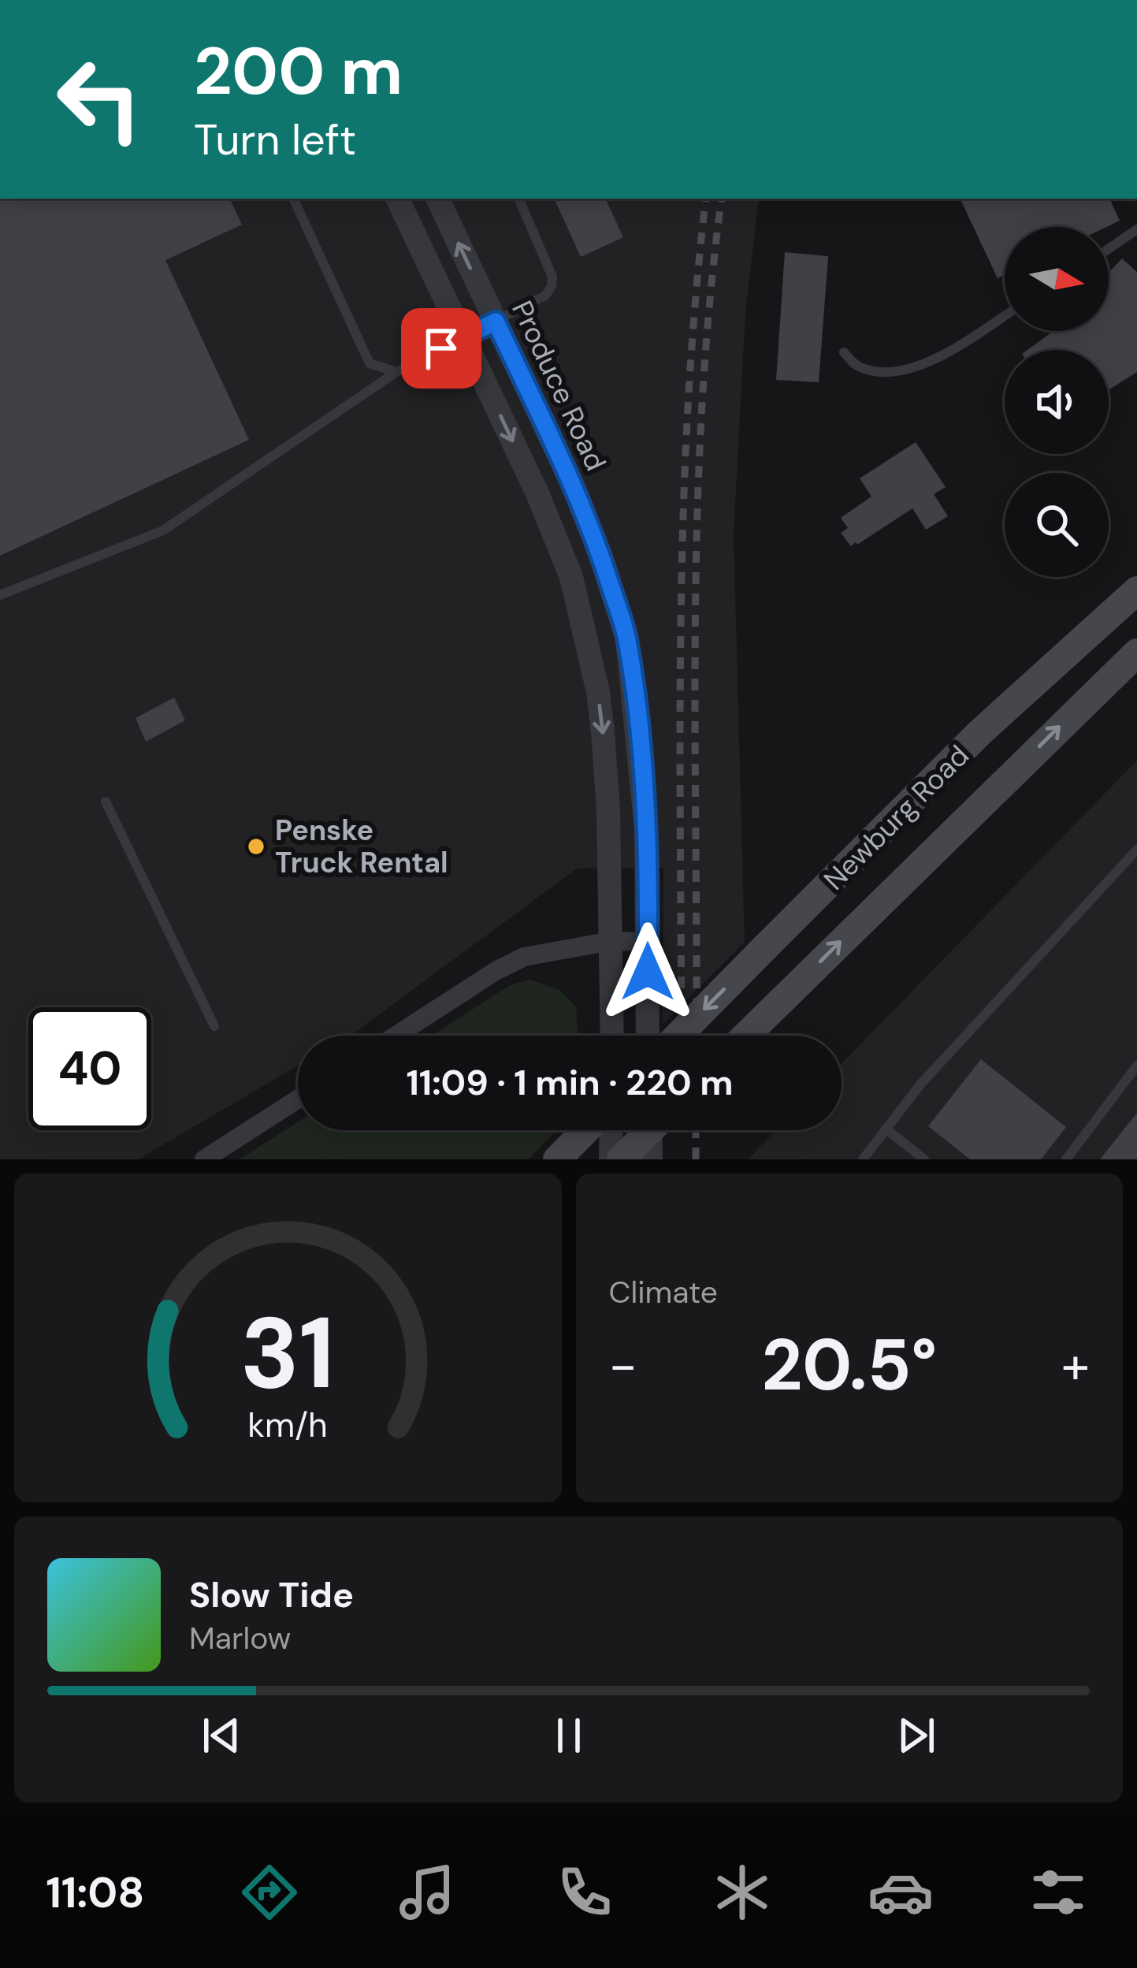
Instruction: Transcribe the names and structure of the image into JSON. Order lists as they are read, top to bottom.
{
  "streets": {
    "main road": ["Newburg Road"],
    "street": ["Produce Road"]
  },
  "places": ["Penske Truck Rental"],
  "north": "right",
  "page": {
    "turn": ["200 m", "Turn left"],
    "limit": "40",
    "trip": "11:09 · 1 min · 220 m",
    "tile": "Climate",
    "heat": ["−", "20.5°", "+"],
    "song": ["Slow Tide", "Marlow"],
    "tabs": "11:08",
    "gauge": ["31", "km/h"]
  }
}
